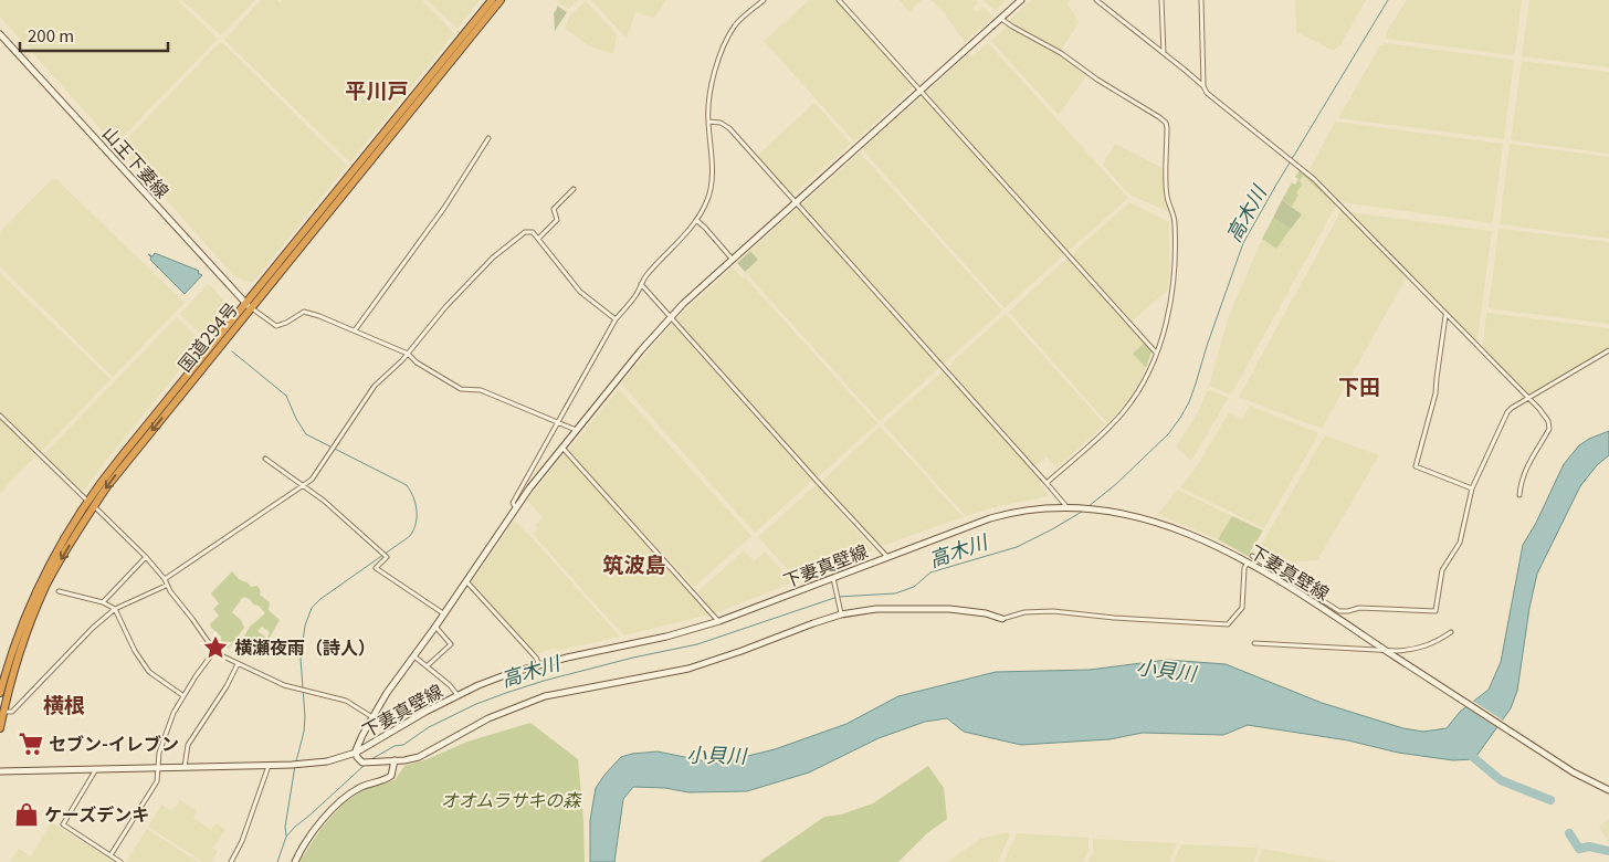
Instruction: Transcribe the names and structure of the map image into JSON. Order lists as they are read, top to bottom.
{
  "streets": {
    "highway": ["国道294号"],
    "main road": ["山王下妻線", "下妻真壁線"]
  },
  "crossings": [
    ["山王下妻線", "国道294号"]
  ],
  "districts": [
    "平川戸",
    "下田",
    "筑波島",
    "横根"
  ],
  "water": ["高木川", "小貝川"],
  "parks": ["オオムラサキの森"],
  "places": {
    "place": ["横瀬夜雨（詩人）"],
    "supermarket": ["セブン-イレブン"],
    "shop": ["ケーズデンキ"]
  },
  "scale_bar": "200 m"
}
